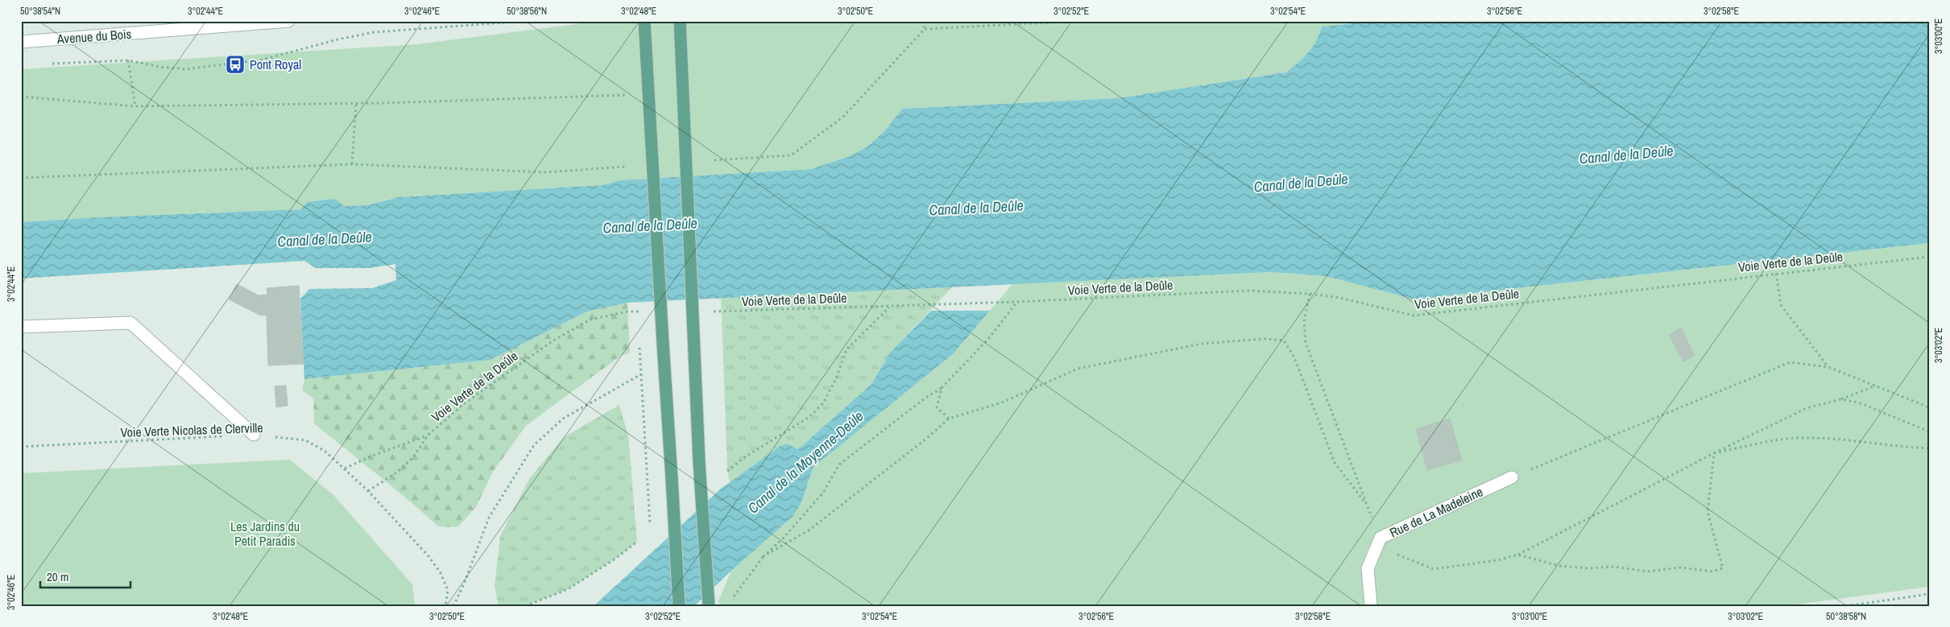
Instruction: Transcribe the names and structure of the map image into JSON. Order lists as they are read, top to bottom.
{
  "streets": {
    "street": ["Avenue du Bois", "Rue de La Madeleine"],
    "path": ["Voie Verte de la Deûle", "Voie Verte Nicolas de Clerville"]
  },
  "crossings": [
    ["Voie Verte de la Deûle", "Voie Verte Nicolas de Clerville"]
  ],
  "water": ["Canal de la Deûle", "Canal de la Moyenne-Deûle"],
  "parks": ["Les Jardins du Petit Paradis"],
  "places": {
    "bus stop": ["Pont Royal"]
  },
  "scale_bar": "20 m",
  "coordinates": [
    "50°38'54\"N",
    "3°02'44\"E",
    "3°02'46\"E",
    "50°38'56\"N",
    "3°02'48\"E",
    "3°02'50\"E",
    "3°02'52\"E",
    "3°02'54\"E",
    "3°02'56\"E",
    "3°02'58\"E",
    "3°03'00\"E",
    "3°03'02\"E",
    "50°38'58\"N"
  ]
}
